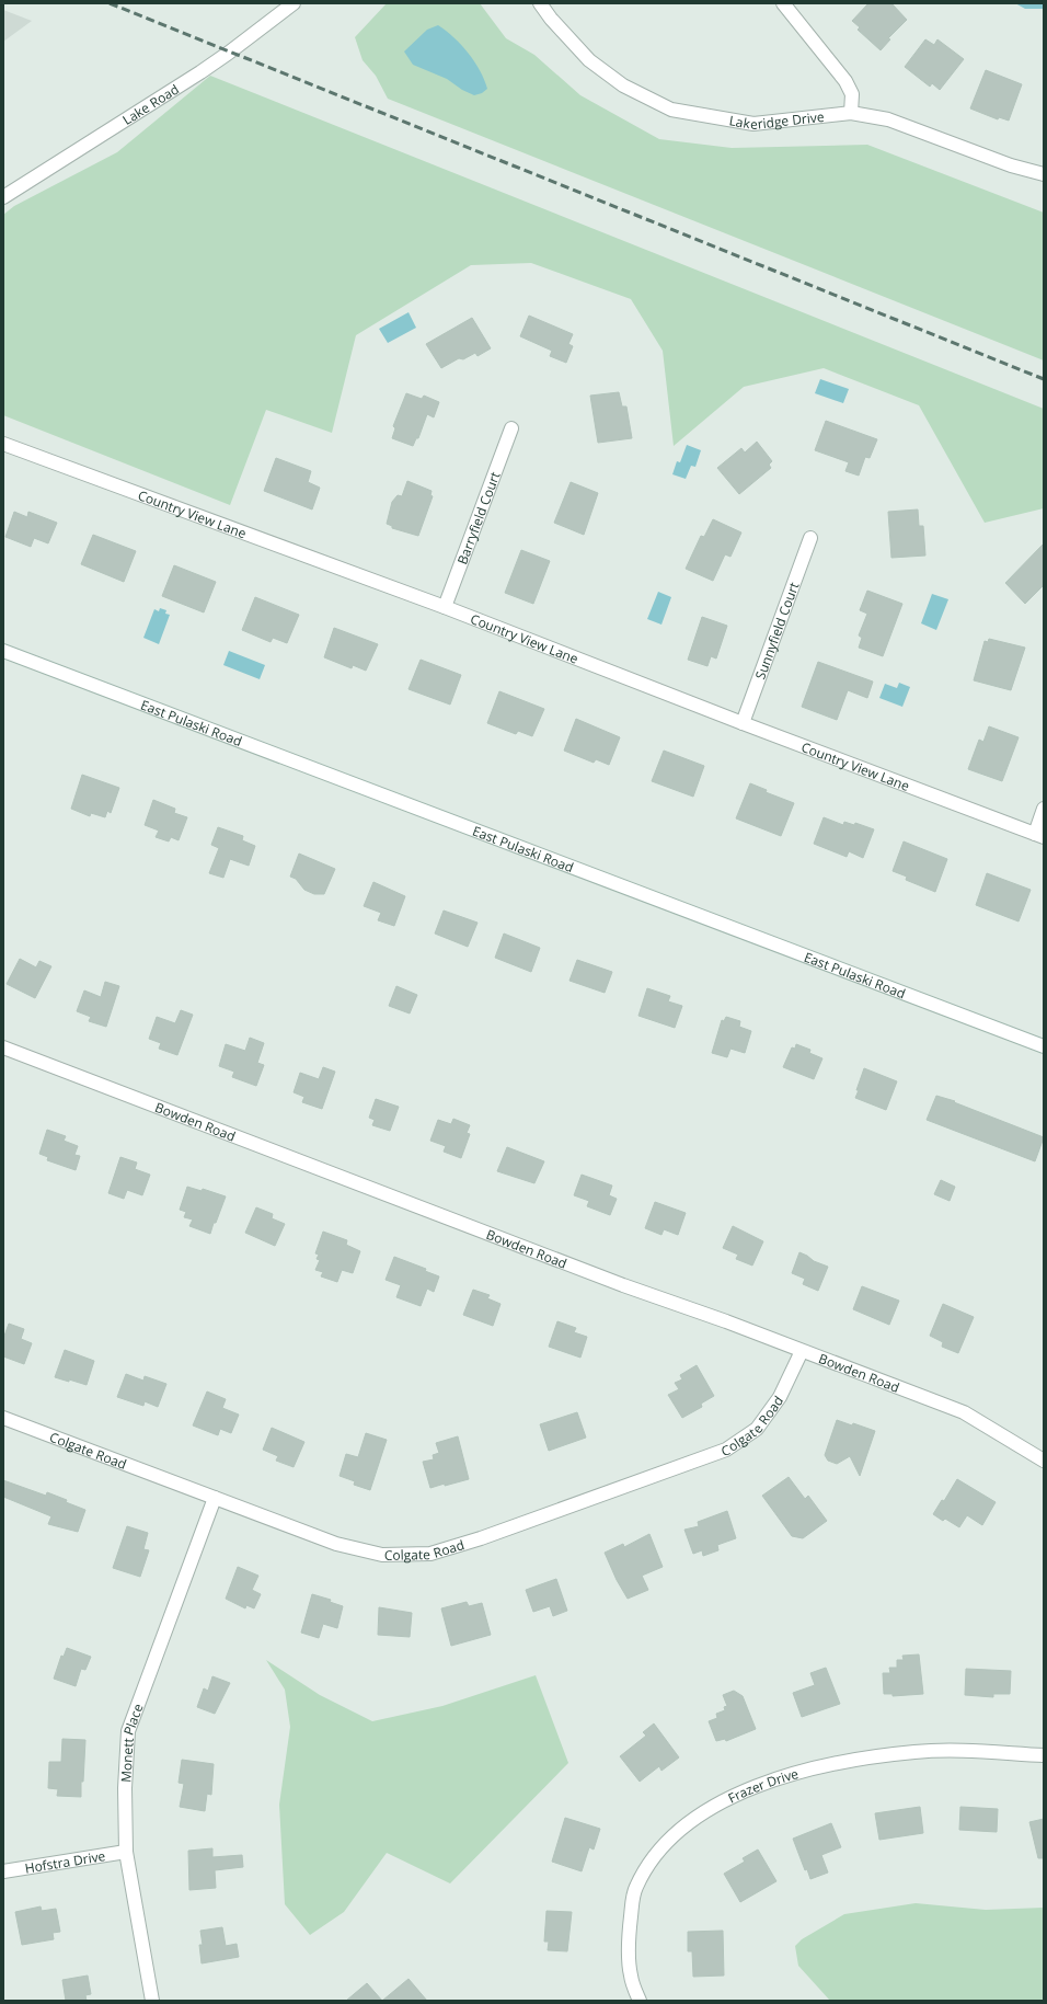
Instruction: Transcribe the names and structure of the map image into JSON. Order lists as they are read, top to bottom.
{
  "streets": {
    "street": [
      "Lake Road",
      "Lakeridge Drive",
      "Country View Lane",
      "Barryfield Court",
      "Sunnyfield Court",
      "East Pulaski Road",
      "Bowden Road",
      "Colgate Road",
      "Monett Place",
      "Frazer Drive",
      "Hofstra Drive"
    ]
  },
  "crossings": [
    ["Country View Lane", "Barryfield Court"],
    ["Country View Lane", "Sunnyfield Court"],
    ["Bowden Road", "Colgate Road"],
    ["Colgate Road", "Monett Place"],
    ["Monett Place", "Hofstra Drive"]
  ]
}
